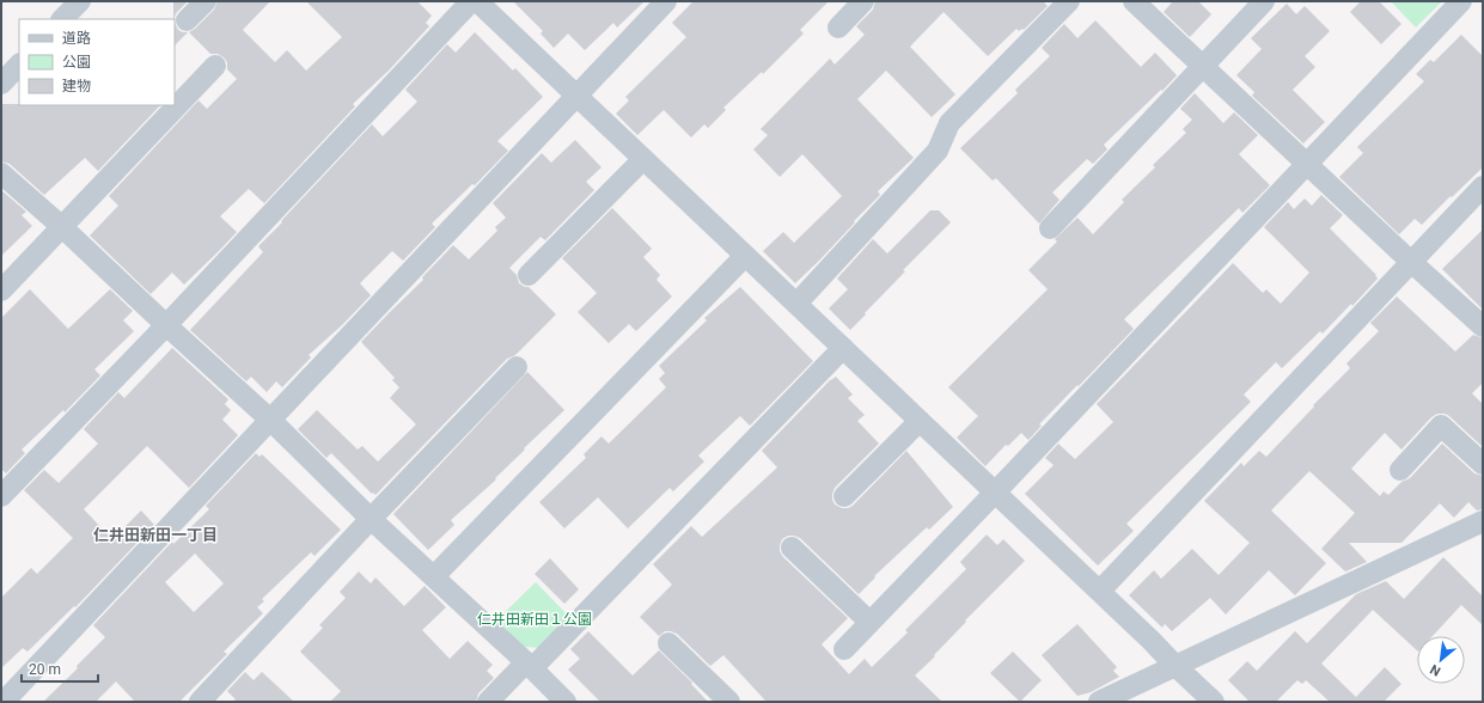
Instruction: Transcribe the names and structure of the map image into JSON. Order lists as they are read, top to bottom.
{
  "districts": ["仁井田新田一丁目"],
  "parks": ["仁井田新田１公園"],
  "legend": ["道路", "公園", "建物"],
  "scale_bar": "20 m",
  "north": "bottom left"
}
